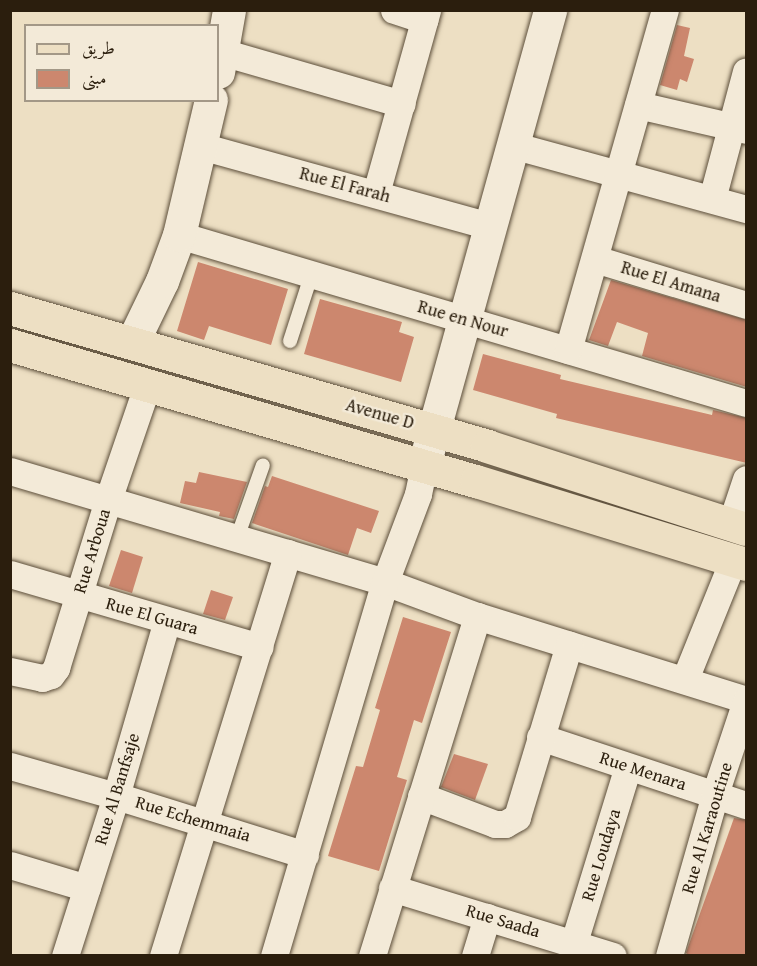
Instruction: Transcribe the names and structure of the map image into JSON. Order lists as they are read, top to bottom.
{
  "streets": {
    "main road": ["Avenue D"],
    "street": [
      "Rue El Farah",
      "Rue El Amana",
      "Rue en Nour",
      "Rue Arboua",
      "Rue El Guara",
      "Rue Menara",
      "Rue Al Banfsaje",
      "Rue Echemmaia",
      "Rue Al Karaoutine",
      "Rue Loudaya",
      "Rue Saada"
    ]
  },
  "crossings": [
    ["Avenue D", "Rue Arboua"],
    ["Rue Arboua", "Rue El Guara"],
    ["Rue El Guara", "Rue Al Banfsaje"],
    ["Rue Menara", "Rue Al Karaoutine"],
    ["Rue Menara", "Rue Loudaya"],
    ["Rue Al Banfsaje", "Rue Echemmaia"],
    ["Rue Loudaya", "Rue Saada"]
  ],
  "legend": ["طريق", "مبنى"]
}
